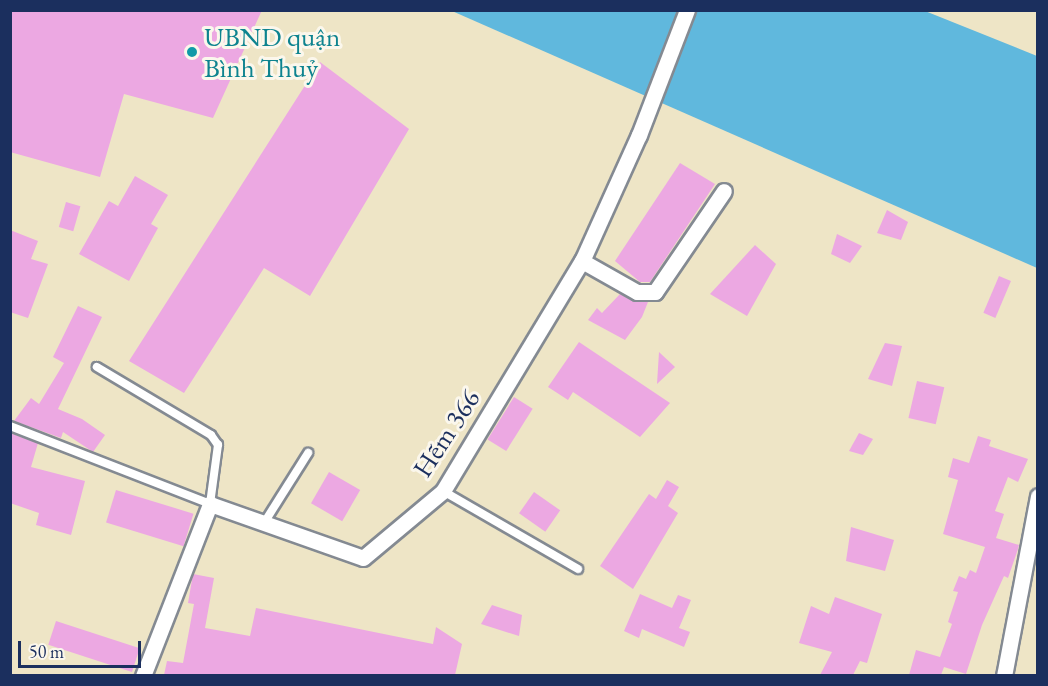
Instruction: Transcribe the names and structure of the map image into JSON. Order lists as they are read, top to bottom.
{
  "streets": {
    "street": ["Hẽm 366"]
  },
  "places": ["UBND quận Bình Thuỷ"],
  "scale_bar": "50 m"
}
